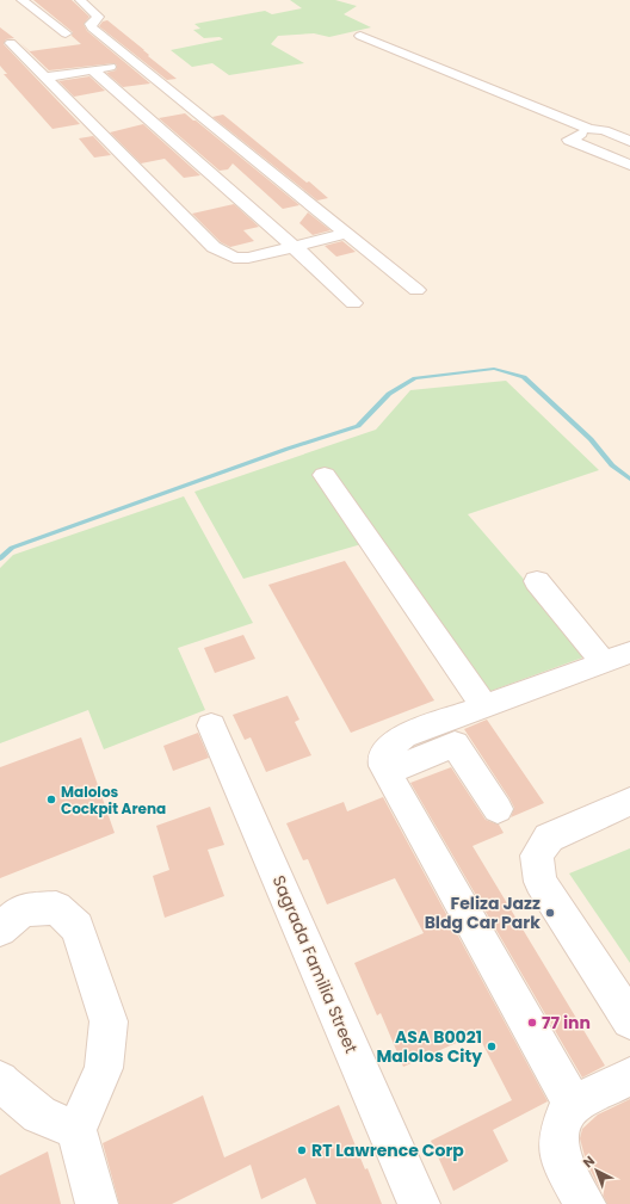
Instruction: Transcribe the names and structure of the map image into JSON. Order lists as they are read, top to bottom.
{
  "streets": {
    "street": ["Sagrada Familia Street"]
  },
  "places": [
    "Malolos Cockpit Arena",
    "Feliza Jazz Bldg Car Park",
    "77 inn",
    "ASA B0021 Malolos City",
    "RT Lawrence Corp"
  ],
  "north": "top left"
}
